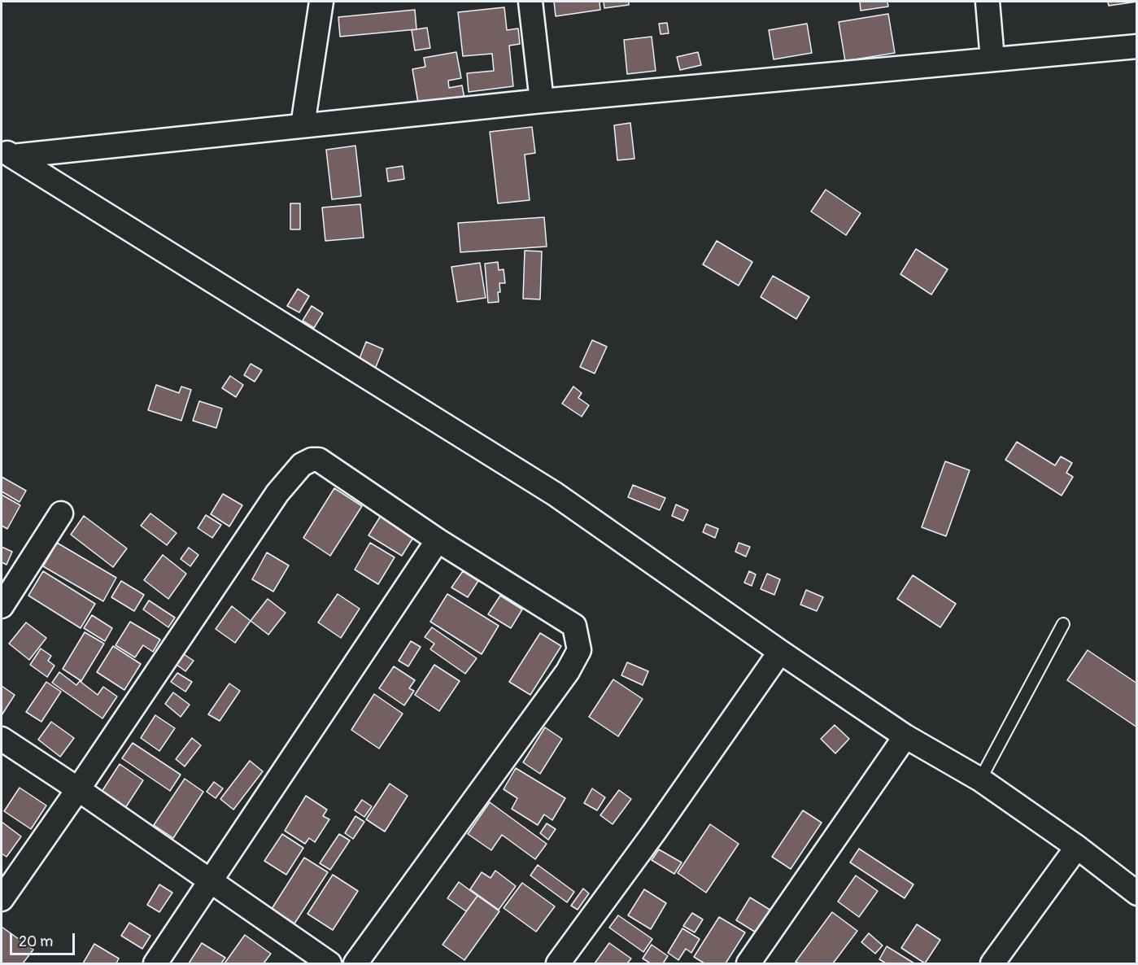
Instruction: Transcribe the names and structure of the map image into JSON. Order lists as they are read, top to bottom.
{
  "scale_bar": "20 m"
}
